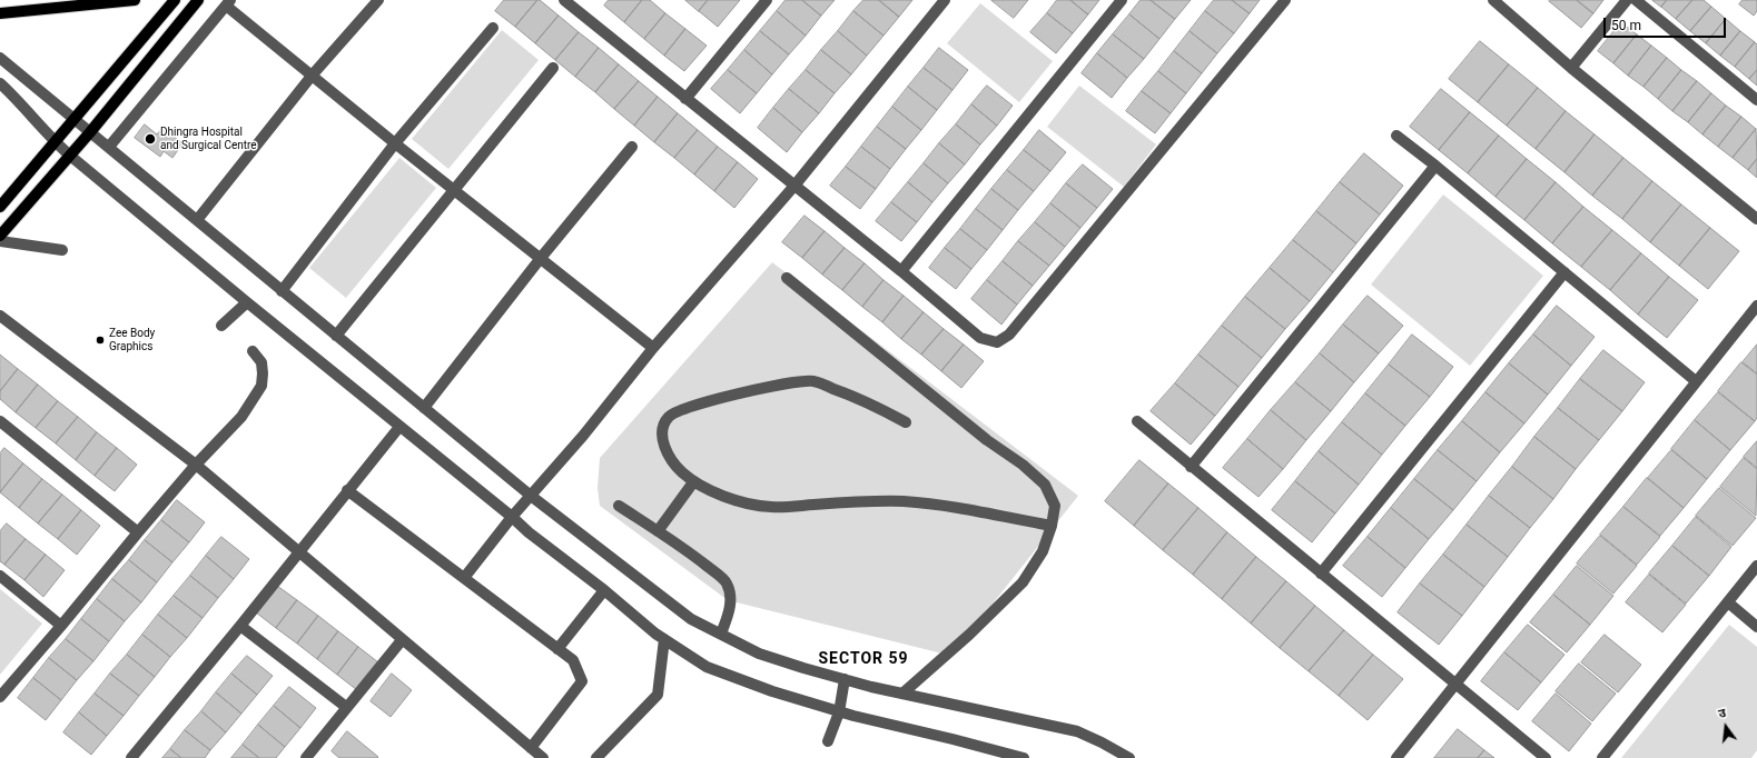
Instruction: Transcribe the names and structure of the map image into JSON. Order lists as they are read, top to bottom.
{
  "districts": ["SECTOR 59"],
  "places": ["Dhingra Hospital and Surgical Centre", "Zee Body Graphics"],
  "scale_bar": "50 m",
  "north": "top"
}
